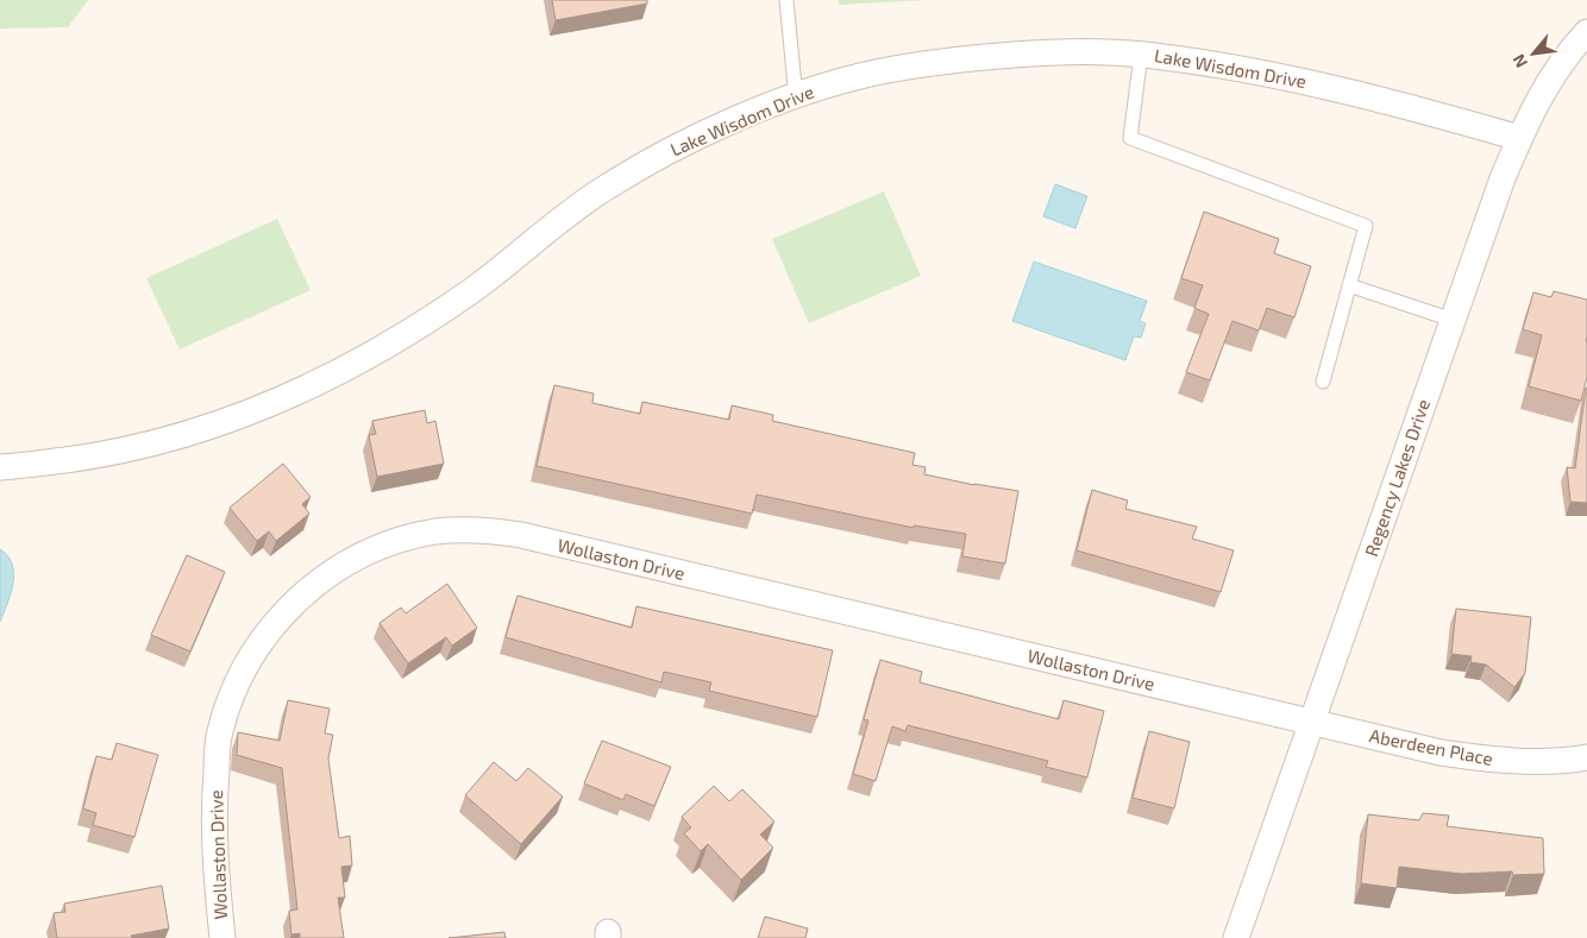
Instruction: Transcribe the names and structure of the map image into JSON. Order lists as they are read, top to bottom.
{
  "streets": {
    "street": [
      "Lake Wisdom Drive",
      "Regency Lakes Drive",
      "Wollaston Drive",
      "Aberdeen Place"
    ]
  },
  "crossings": [
    ["Lake Wisdom Drive", "Regency Lakes Drive"],
    ["Regency Lakes Drive", "Wollaston Drive"],
    ["Regency Lakes Drive", "Aberdeen Place"],
    ["Wollaston Drive", "Aberdeen Place"]
  ],
  "north": "bottom left"
}
